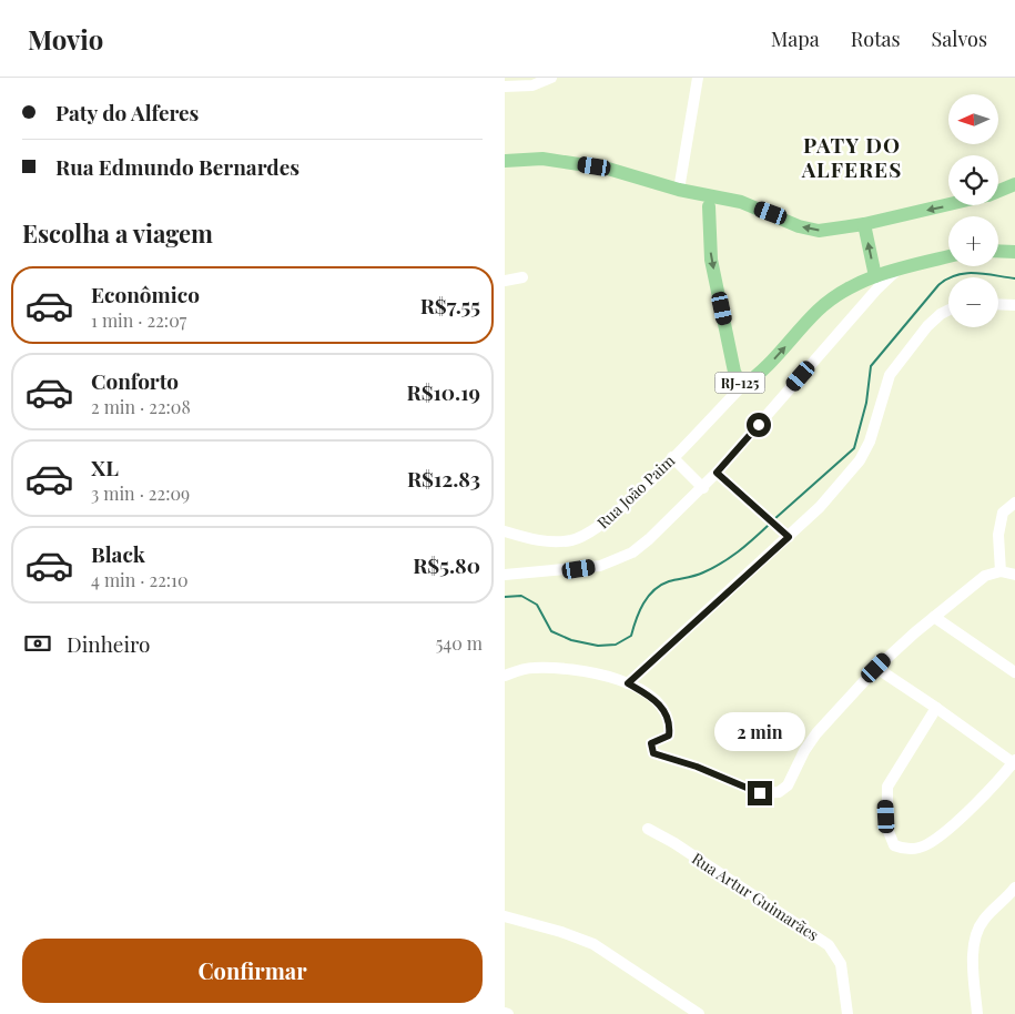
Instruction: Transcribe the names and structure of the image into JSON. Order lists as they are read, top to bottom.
{
  "streets": {
    "main road": ["RJ-125"],
    "street": ["Rua João Paim", "Rua Artur Guimarães"]
  },
  "crossings": [
    ["RJ-125", "Rua João Paim"]
  ],
  "districts": ["PATY DO ALFERES"],
  "north": "left",
  "page": {
    "header": "Movio",
    "nav": ["Mapa", "Rotas", "Salvos"],
    "banner": ["Paty do Alferes", "Rua Edmundo Bernardes"],
    "map_buttons": ["+", "−"],
    "heading": "Escolha a viagem",
    "list": [
      {
        "name": "Econômico",
        "note": "1 min · 22:07",
        "value": "R$7.55"
      },
      {
        "name": "Conforto",
        "note": "2 min · 22:08",
        "value": "R$10.19"
      },
      {
        "name": "XL",
        "note": "3 min · 22:09",
        "value": "R$12.83"
      },
      {
        "name": "Black",
        "note": "4 min · 22:10",
        "value": "R$5.80"
      }
    ],
    "pay": ["Dinheiro", "540 m"],
    "bubble": "2 min",
    "buttons": "Confirmar"
  }
}
